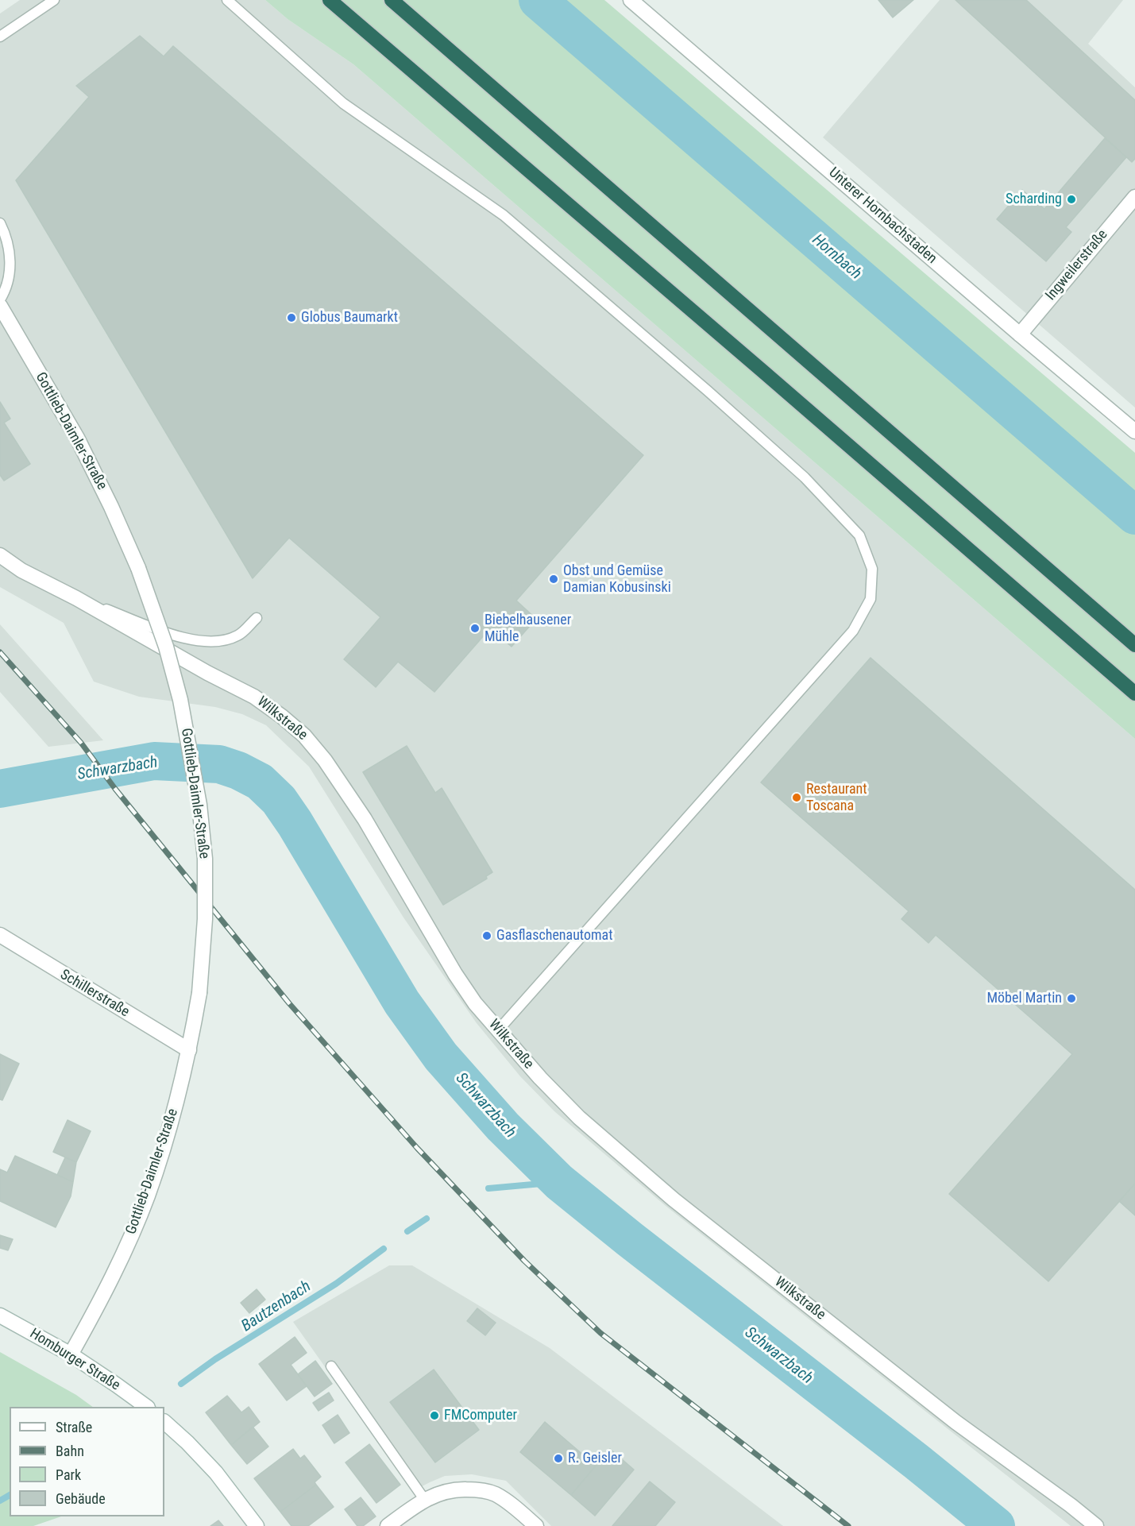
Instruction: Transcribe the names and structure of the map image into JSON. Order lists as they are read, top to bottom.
{
  "streets": {
    "street": [
      "Unterer Hornbachstaden",
      "Ingweilerstraße",
      "Gottlieb-Daimler-Straße",
      "Wilkstraße",
      "Schillerstraße",
      "Homburger Straße"
    ]
  },
  "crossings": [
    ["Unterer Hornbachstaden", "Ingweilerstraße"],
    ["Gottlieb-Daimler-Straße", "Schillerstraße"],
    ["Gottlieb-Daimler-Straße", "Homburger Straße"]
  ],
  "water": ["Hornbach", "Schwarzbach", "Bautzenbach"],
  "places": [
    "Scharding",
    "Globus Baumarkt",
    "Obst und Gemüse Damian Kobusinski",
    "Biebelhausener Mühle",
    "Restaurant Toscana",
    "Gasflaschenautomat",
    "Möbel Martin",
    "FMComputer",
    "R. Geisler"
  ],
  "legend": [
    "Straße",
    "Bahn",
    "Park",
    "Gebäude"
  ]
}
